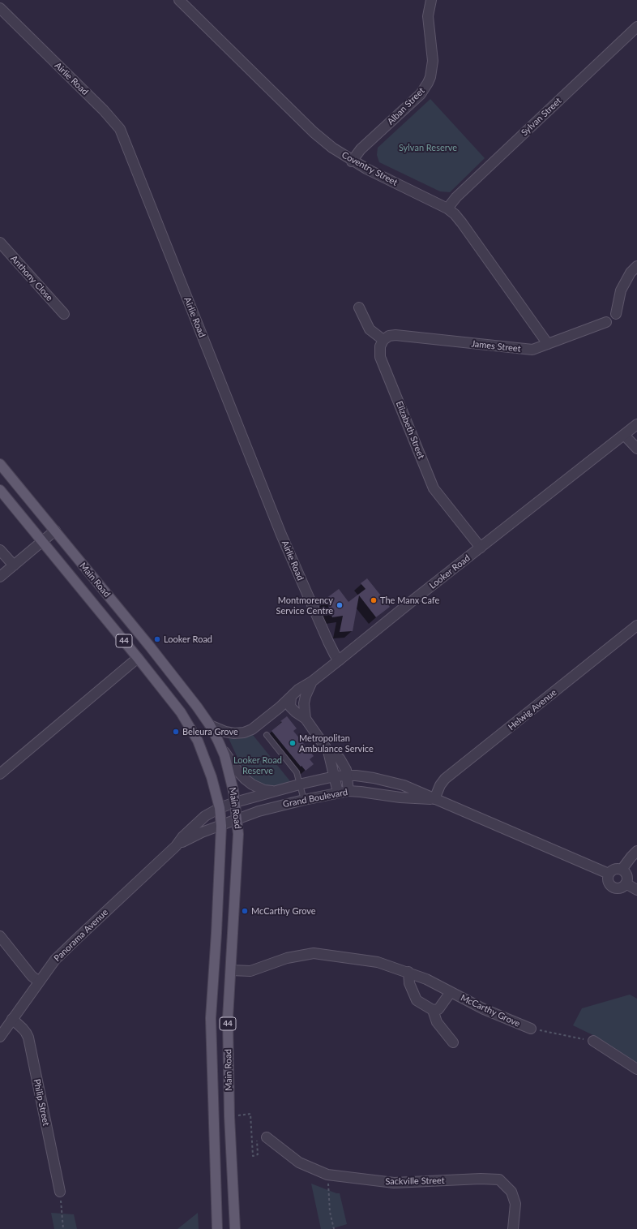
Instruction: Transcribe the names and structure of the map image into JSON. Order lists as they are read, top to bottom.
{
  "streets": {
    "main road": ["Main Road", "44"],
    "street": [
      "Airlie Road",
      "Alban Street",
      "Sylvan Street",
      "Coventry Street",
      "Anthony Close",
      "James Street",
      "Elizabeth Street",
      "Looker Road",
      "Helwig Avenue",
      "Grand Boulevard",
      "Panorama Avenue",
      "McCarthy Grove",
      "Philip Street",
      "Sackville Street"
    ]
  },
  "crossings": [
    ["Airlie Road", "Looker Road"],
    ["Alban Street", "Coventry Street"],
    ["Sylvan Street", "Coventry Street"],
    ["Coventry Street", "James Street"],
    ["James Street", "Elizabeth Street"],
    ["Elizabeth Street", "Looker Road"],
    ["Looker Road", "Main Road"],
    ["Main Road", "Grand Boulevard"],
    ["Main Road", "Panorama Avenue"],
    ["Main Road", "McCarthy Grove"],
    ["Helwig Avenue", "Grand Boulevard"],
    ["Grand Boulevard", "Panorama Avenue"],
    ["Panorama Avenue", "Philip Street"]
  ],
  "parks": ["Sylvan Reserve", "Looker Road Reserve"],
  "places": [
    "The Manx Cafe",
    "Montmorency Service Centre",
    "Looker Road",
    "Beleura Grove",
    "Metropolitan Ambulance Service",
    "McCarthy Grove"
  ]
}
